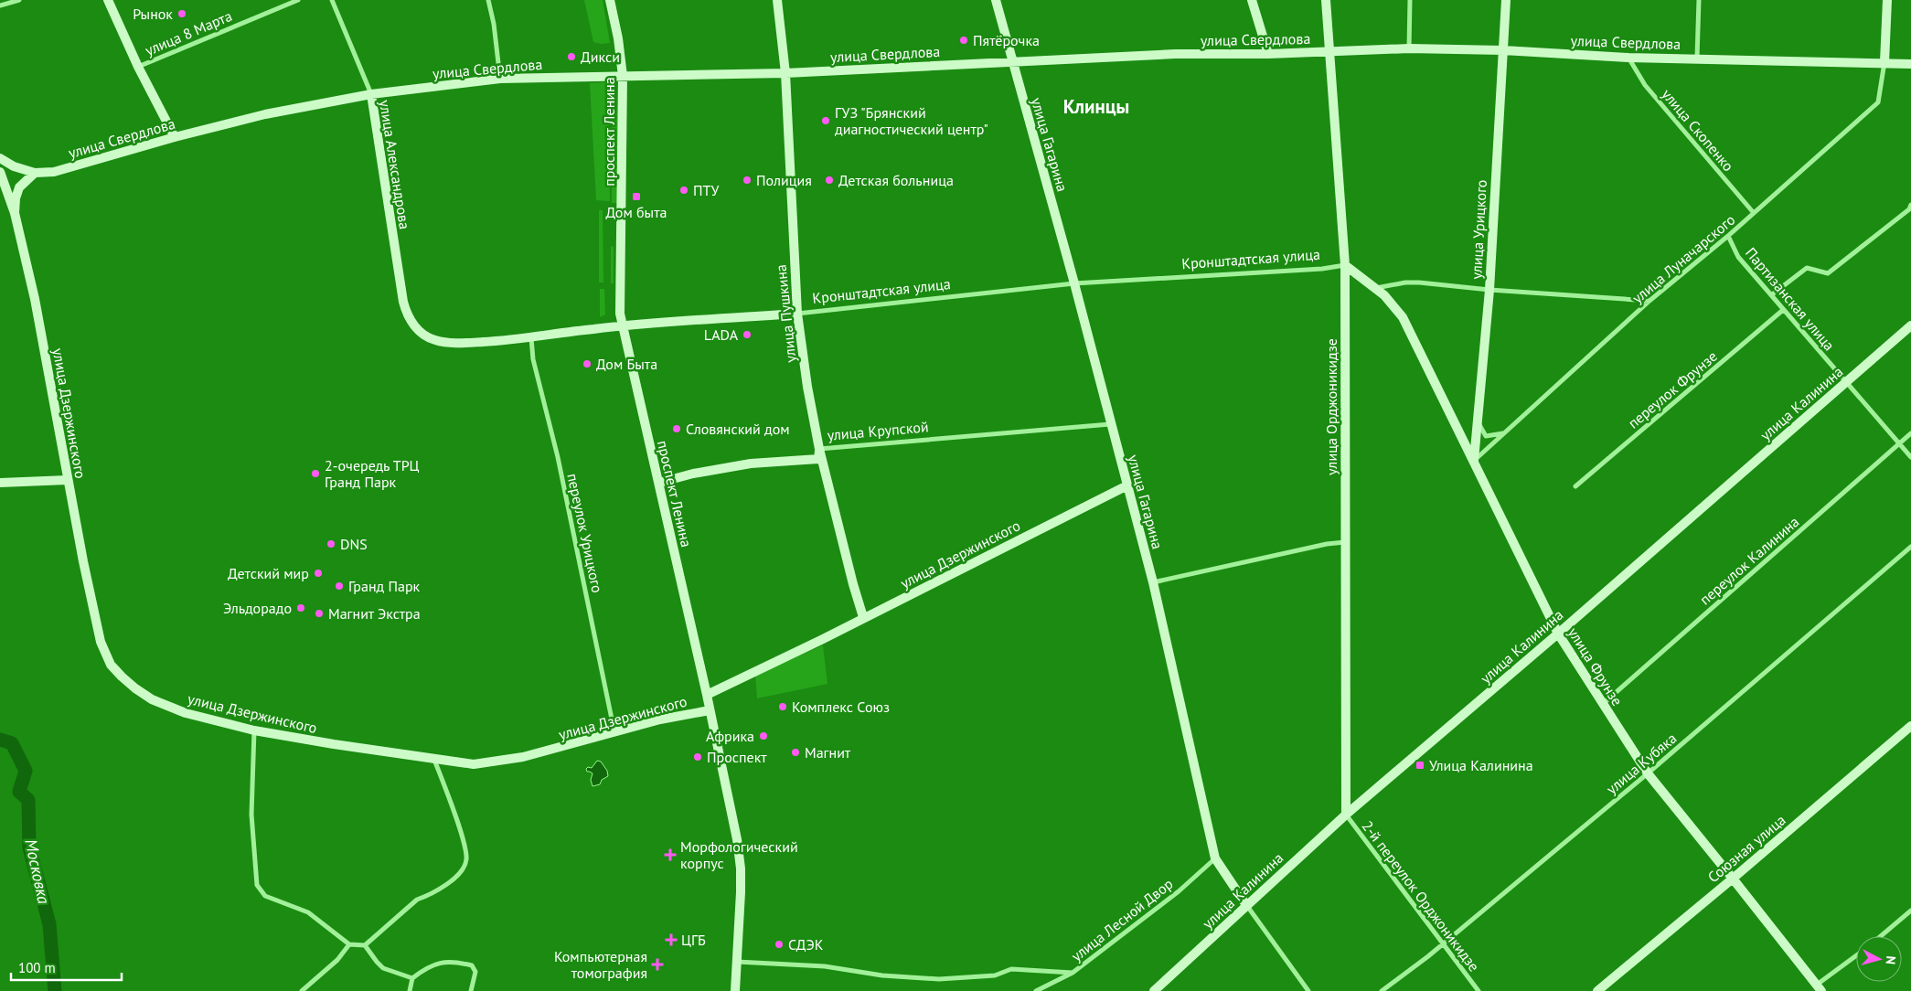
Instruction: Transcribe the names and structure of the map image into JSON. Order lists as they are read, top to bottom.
{
  "streets": {
    "main road": [
      "улица Свердлова",
      "проспект Ленина",
      "улица Гагарина",
      "улица Александрова",
      "улица Урицкого",
      "Кронштадтская улица",
      "улица Пушкина",
      "улица Калинина",
      "улица Орджоникидзе",
      "улица Дзержинского",
      "улица Крупской",
      "улица Фрунзе",
      "Союзная улица"
    ],
    "street": [
      "улица 8 Марта",
      "улица Скопенко",
      "улица Луначарского",
      "Партизанская улица",
      "переулок Фрунзе",
      "переулок Урицкого",
      "переулок Калинина",
      "улица Кубяка",
      "2-й переулок Орджоникидзе",
      "улица Лесной Двор"
    ]
  },
  "crossings": [
    ["улица Свердлова", "улица Скопенко"],
    ["улица Свердлова", "проспект Ленина"],
    ["улица Свердлова", "улица Гагарина"],
    ["улица Свердлова", "улица Александрова"],
    ["улица Свердлова", "улица Урицкого"],
    ["улица Свердлова", "улица Луначарского"],
    ["улица Свердлова", "улица Пушкина"],
    ["улица Свердлова", "улица Орджоникидзе"],
    ["улица Скопенко", "улица Луначарского"],
    ["проспект Ленина", "Кронштадтская улица"],
    ["проспект Ленина", "улица Дзержинского"],
    ["проспект Ленина", "улица Крупской"],
    ["улица Гагарина", "Кронштадтская улица"],
    ["улица Гагарина", "улица Калинина"],
    ["улица Гагарина", "улица Дзержинского"],
    ["улица Гагарина", "улица Крупской"],
    ["улица Гагарина", "улица Лесной Двор"],
    ["улица Александрова", "Кронштадтская улица"],
    ["улица Урицкого", "улица Луначарского"],
    ["улица Урицкого", "улица Фрунзе"],
    ["Кронштадтская улица", "улица Пушкина"],
    ["Кронштадтская улица", "улица Орджоникидзе"],
    ["Кронштадтская улица", "переулок Урицкого"],
    ["Кронштадтская улица", "улица Фрунзе"],
    ["улица Луначарского", "Партизанская улица"],
    ["улица Луначарского", "улица Фрунзе"],
    ["Партизанская улица", "переулок Фрунзе"],
    ["Партизанская улица", "улица Калинина"],
    ["Партизанская улица", "переулок Калинина"],
    ["улица Пушкина", "улица Дзержинского"],
    ["улица Пушкина", "улица Крупской"],
    ["улица Калинина", "улица Орджоникидзе"],
    ["улица Калинина", "улица Фрунзе"],
    ["улица Калинина", "2-й переулок Орджоникидзе"],
    ["улица Орджоникидзе", "улица Фрунзе"],
    ["улица Орджоникидзе", "2-й переулок Орджоникидзе"],
    ["улица Дзержинского", "переулок Урицкого"],
    ["переулок Калинина", "улица Фрунзе"],
    ["улица Фрунзе", "улица Кубяка"],
    ["улица Фрунзе", "Союзная улица"],
    ["улица Кубяка", "2-й переулок Орджоникидзе"]
  ],
  "districts": ["Клинцы"],
  "water": ["Московка"],
  "places": {
    "other": [
      "Рынок",
      "Пятёрочка",
      "Дикси",
      "ГУЗ \"Брянский диагностический центр\"",
      "Полиция",
      "Детская больница",
      "ПТУ",
      "LADA",
      "Дом Быта",
      "Словянский дом",
      "2-очередь ТРЦ Гранд Парк",
      "DNS",
      "Детский мир",
      "Гранд Парк",
      "Эльдорадо",
      "Магнит Экстра",
      "Комплекс Союз",
      "Африка",
      "Магнит",
      "Проспект",
      "СДЭК"
    ],
    "transit": ["Дом быта", "Улица Калинина"],
    "health": ["Морфологический корпус", "ЦГБ", "Компьютерная томография"]
  },
  "scale_bar": "100 m",
  "north": "right"
}
